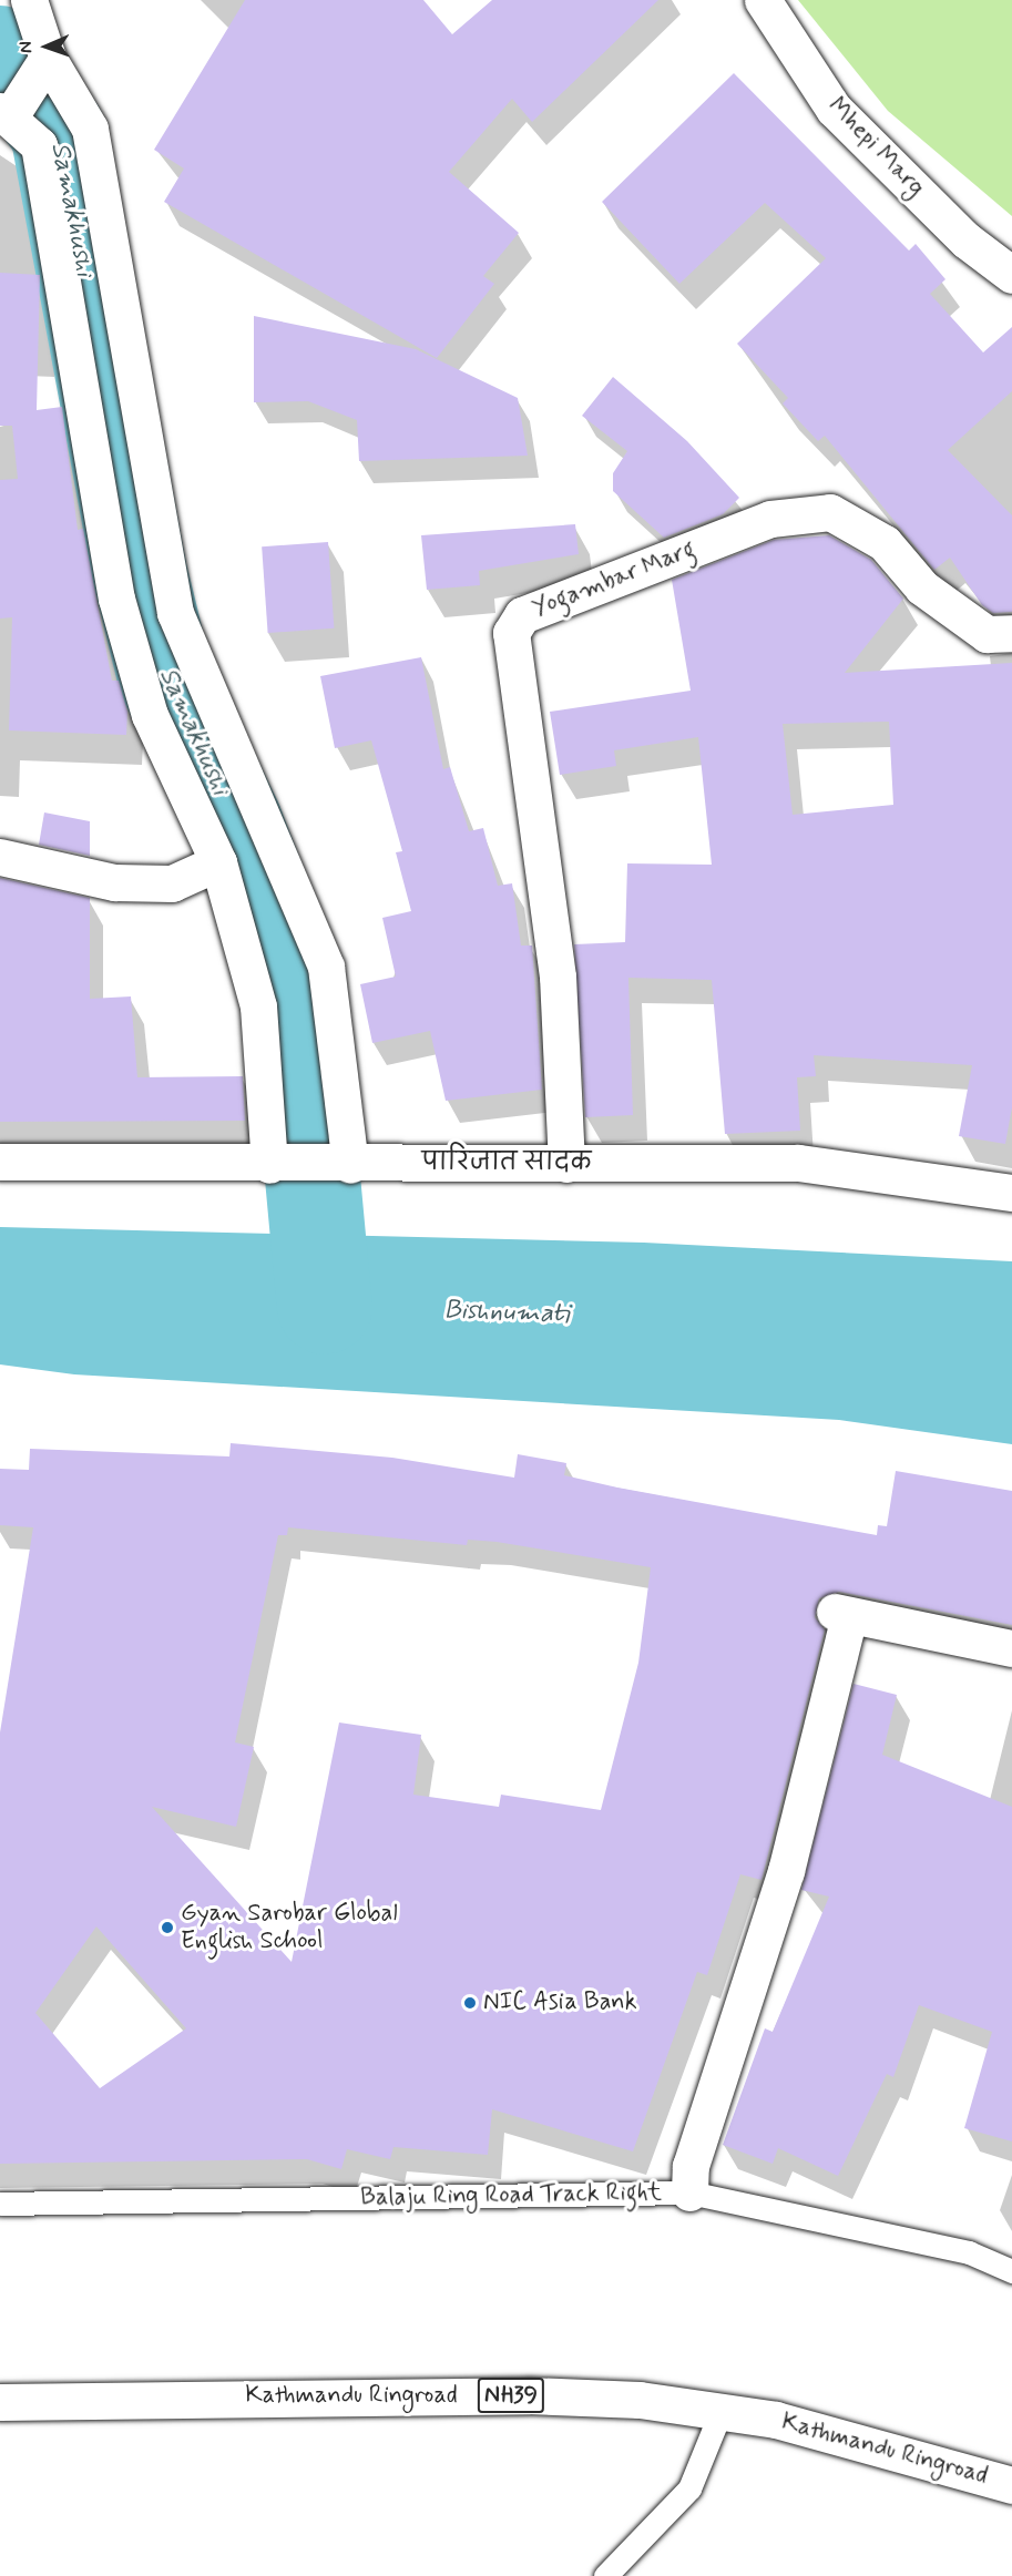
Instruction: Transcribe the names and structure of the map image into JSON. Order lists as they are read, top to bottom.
{
  "streets": {
    "main road": [
      "Mhepi Marg",
      "Yogambar Marg",
      "पारिजात सादक",
      "NH39",
      "Kathmandu Ringroad"
    ],
    "lane": ["Balaju Ring Road Track Right"]
  },
  "crossings": [
    ["Yogambar Marg", "पारिजात सादक"]
  ],
  "water": ["Samakhushi", "Bishnumati"],
  "places": ["Gyan Sarobar Global English School", "NIC Asia Bank"],
  "north": "left"
}
